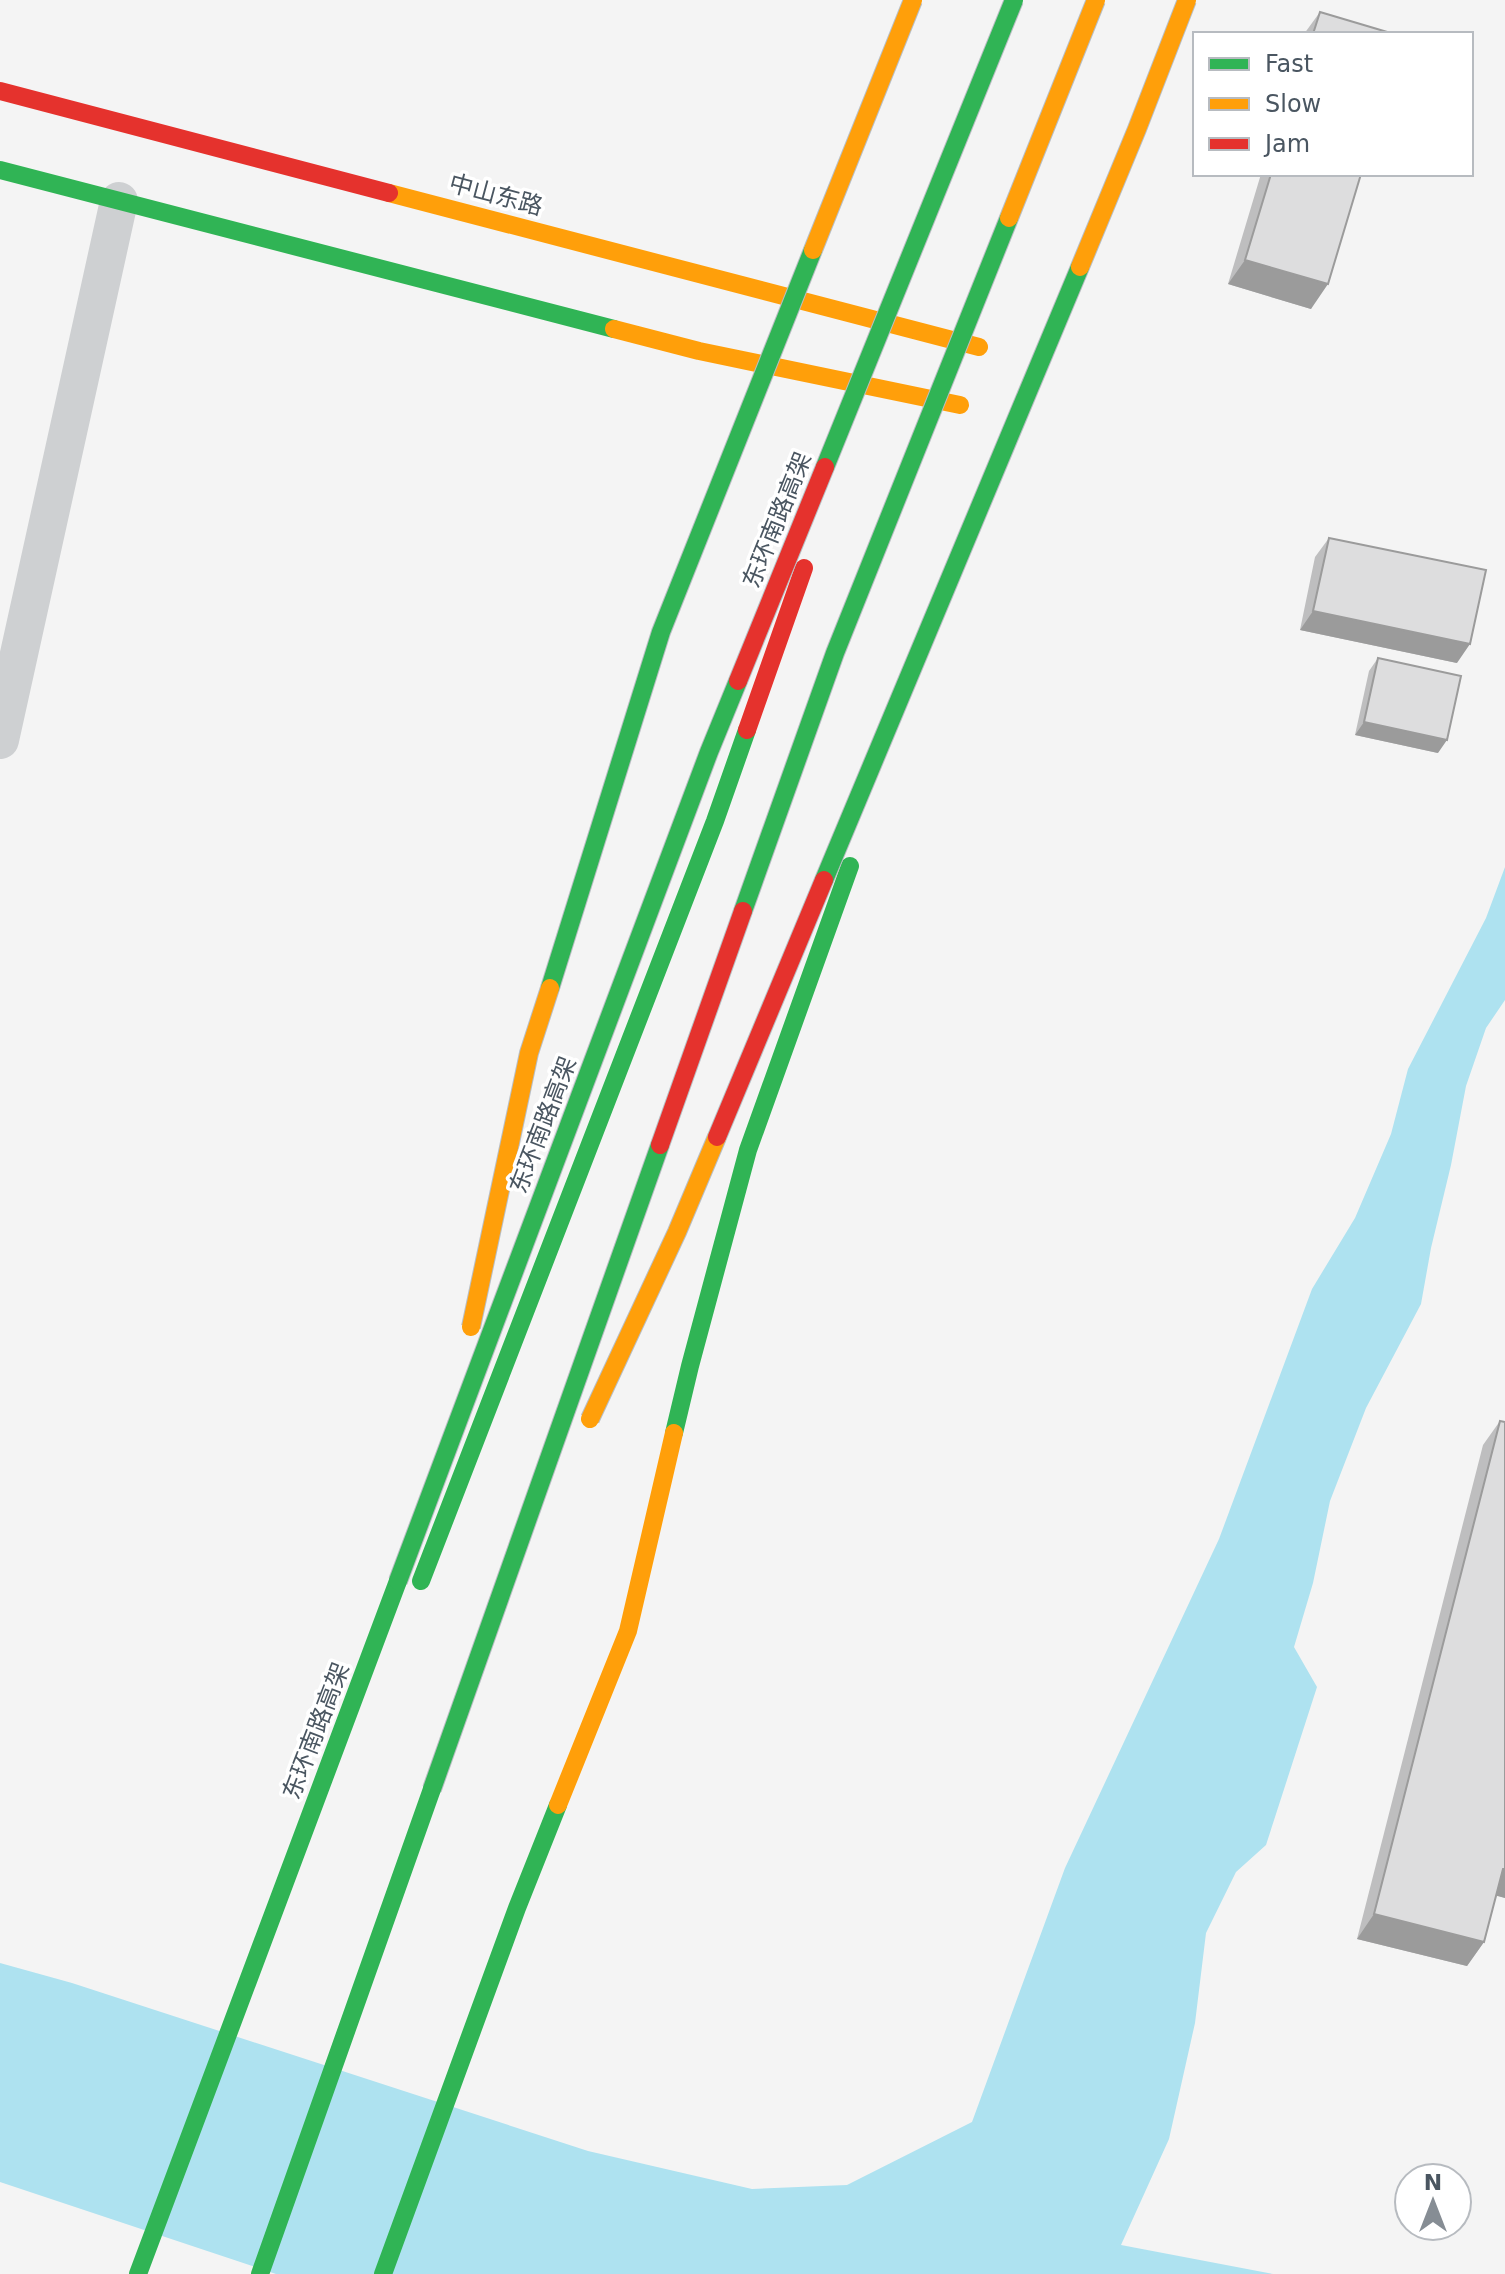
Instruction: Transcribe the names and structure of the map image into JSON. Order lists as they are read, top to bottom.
{
  "streets": {
    "main road": ["中山东路", "东环南路高架"]
  },
  "legend": ["Fast", "Slow", "Jam"],
  "north": "top"
}
